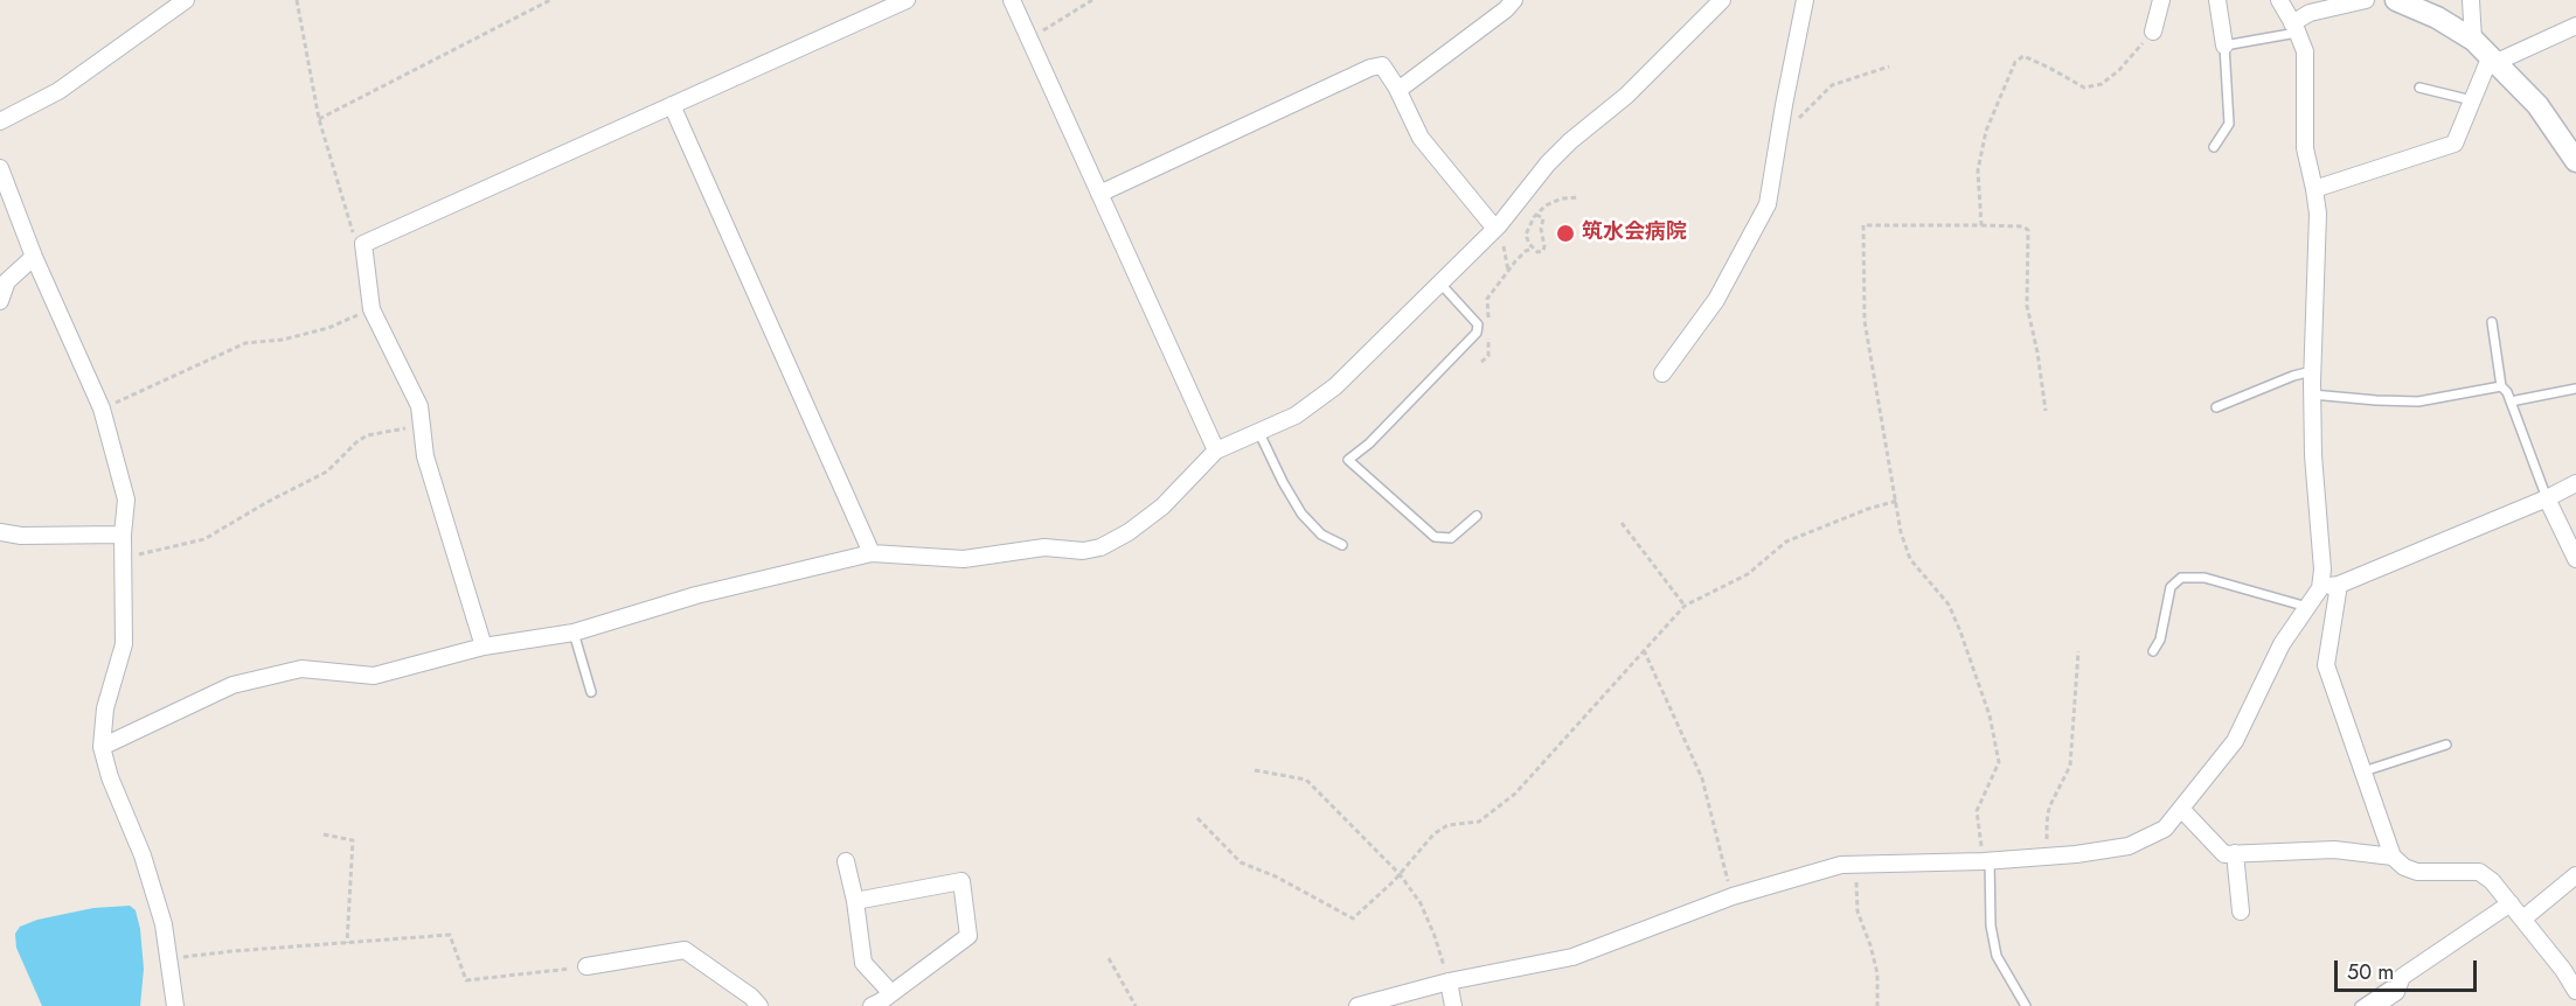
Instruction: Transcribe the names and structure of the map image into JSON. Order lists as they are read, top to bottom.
{
  "places": ["筑水会病院"],
  "scale_bar": "50 m"
}
